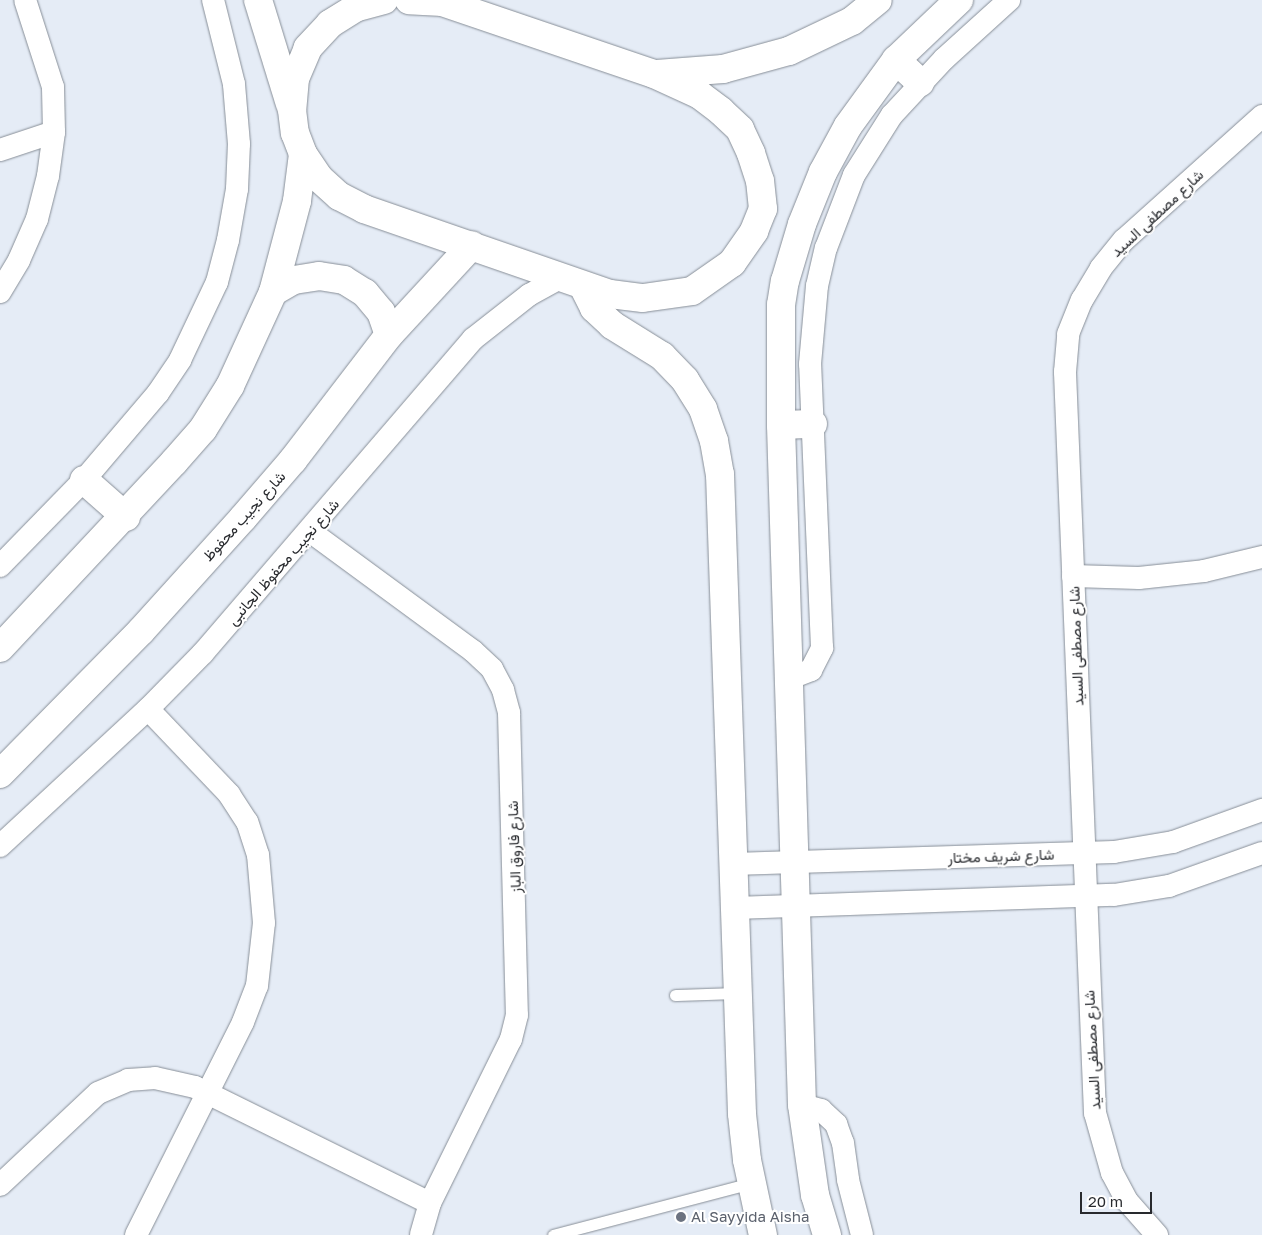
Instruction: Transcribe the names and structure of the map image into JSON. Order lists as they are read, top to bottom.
{
  "streets": {
    "street": [
      "شارع مصطفى السيد",
      "شارع نجيب محفوظ",
      "شارع نجيب محفوظ الجانبى",
      "شارع فاروق الباز",
      "شارع شريف مختار"
    ]
  },
  "crossings": [
    ["شارع مصطفى السيد", "شارع شريف مختار"],
    ["شارع نجيب محفوظ الجانبى", "شارع فاروق الباز"]
  ],
  "places": ["Al Sayyida Aisha"],
  "scale_bar": "20 m"
}
